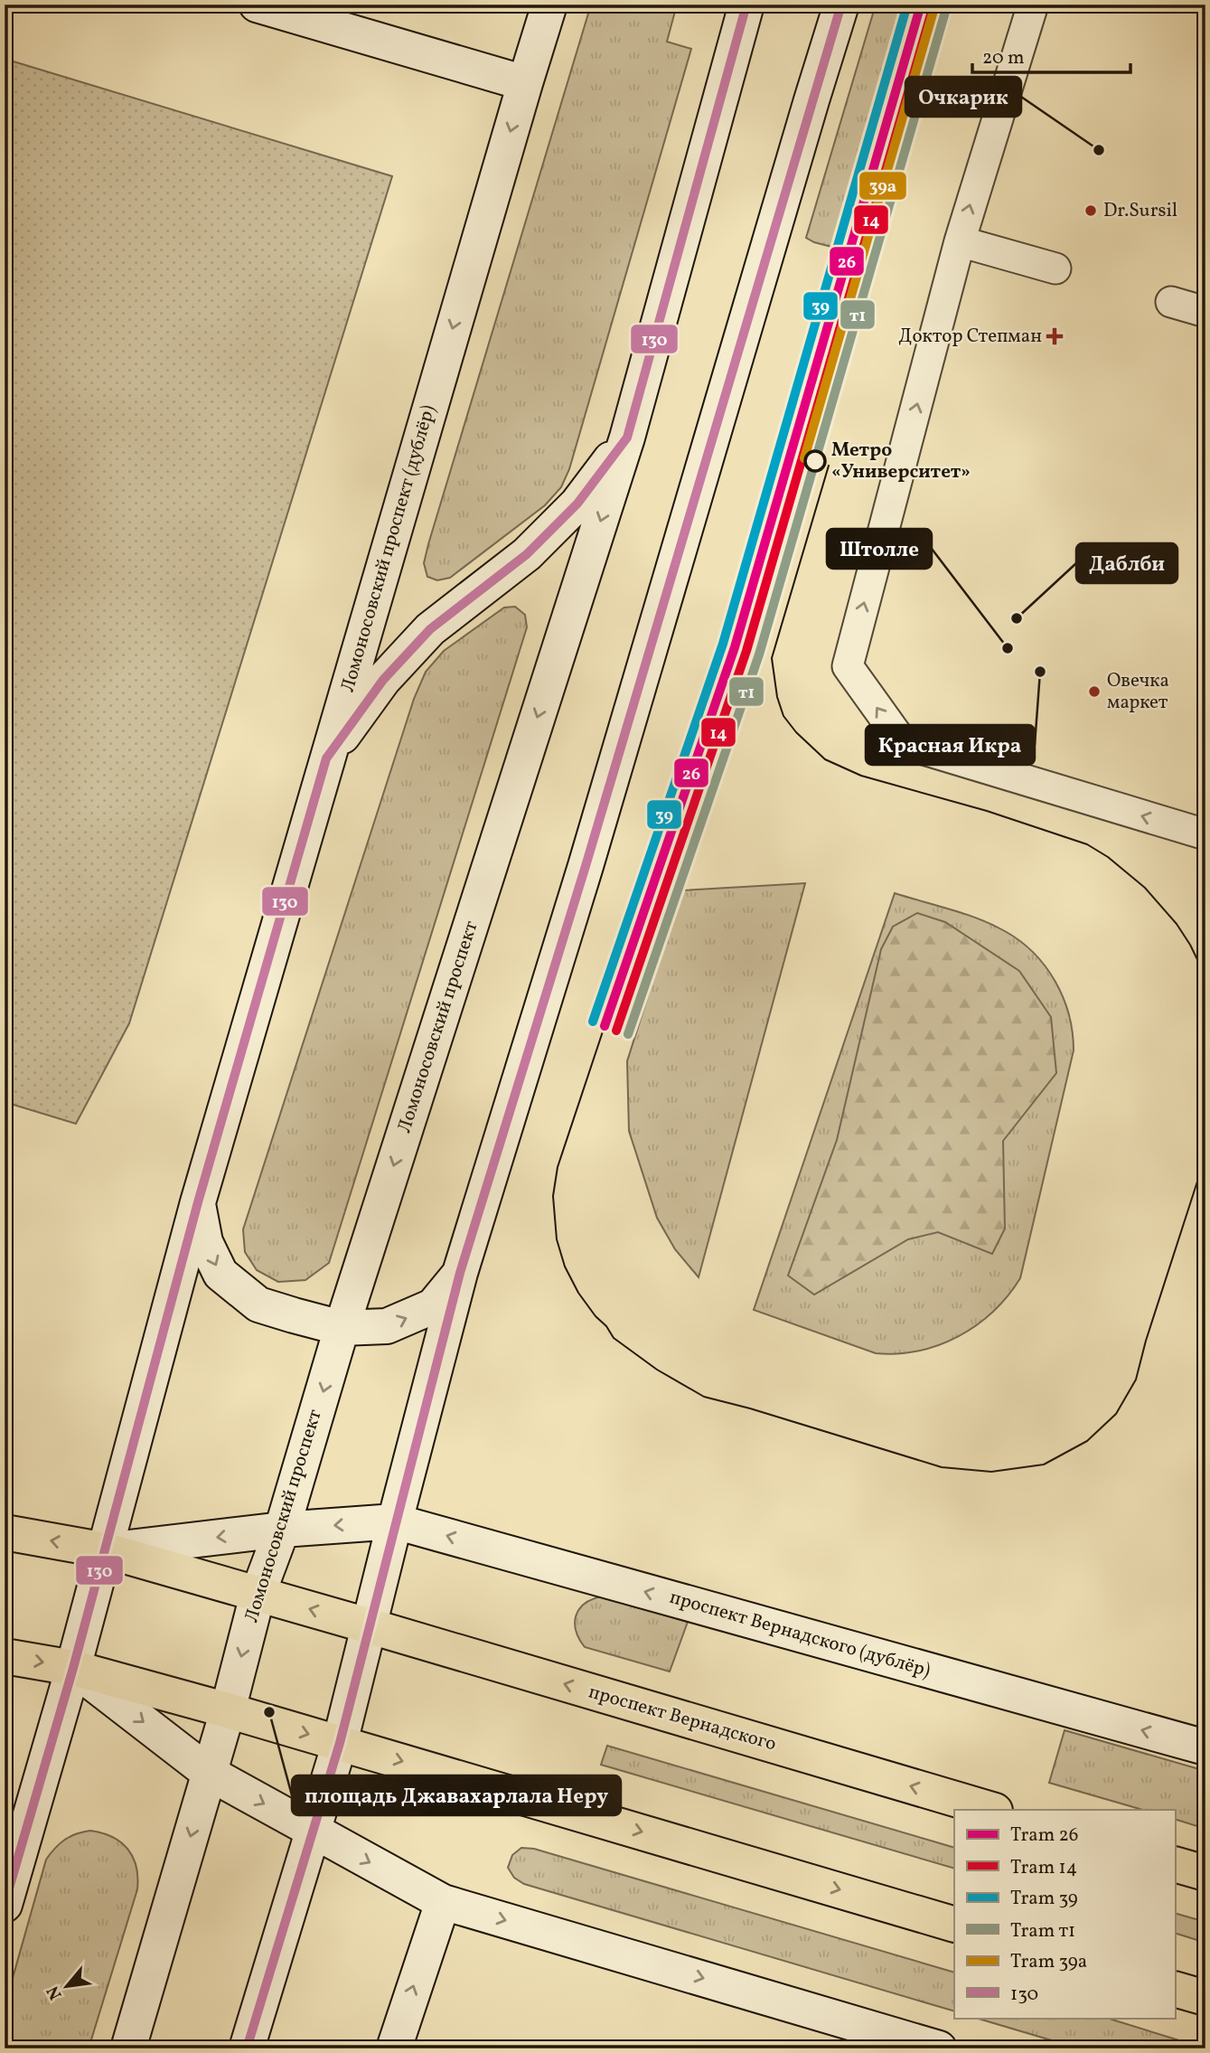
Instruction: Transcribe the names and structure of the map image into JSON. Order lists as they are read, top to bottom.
{
  "streets": {
    "main road": [
      "Ломоносовский проспект (дублёр)",
      "Ломоносовский проспект",
      "проспект Вернадского (дублёр)",
      "проспект Вернадского"
    ]
  },
  "crossings": [
    ["Ломоносовский проспект (дублёр)", "проспект Вернадского (дублёр)"],
    ["Ломоносовский проспект (дублёр)", "проспект Вернадского"],
    ["Ломоносовский проспект", "проспект Вернадского (дублёр)"],
    ["Ломоносовский проспект", "проспект Вернадского"],
    ["проспект Вернадского (дублёр)", "проспект Вернадского"]
  ],
  "places": {
    "other": [
      "Очкарик",
      "Dr.Sursil",
      "Метро «Университет»",
      "Даблби",
      "Штолле",
      "Красная Икра",
      "Овечка маркет",
      "площадь Джавахарлала Неру"
    ],
    "health": ["Доктор Степман"]
  },
  "lines": [
    "tram line 26",
    "tram line 39",
    "tram line 39а",
    "transit line 130",
    "tram line 14",
    "tram line т1"
  ],
  "legend": [
    "Tram 26",
    "Tram 14",
    "Tram 39",
    "Tram т1",
    "Tram 39а",
    "130"
  ],
  "scale_bar": "20 m",
  "north": "bottom left"
}
